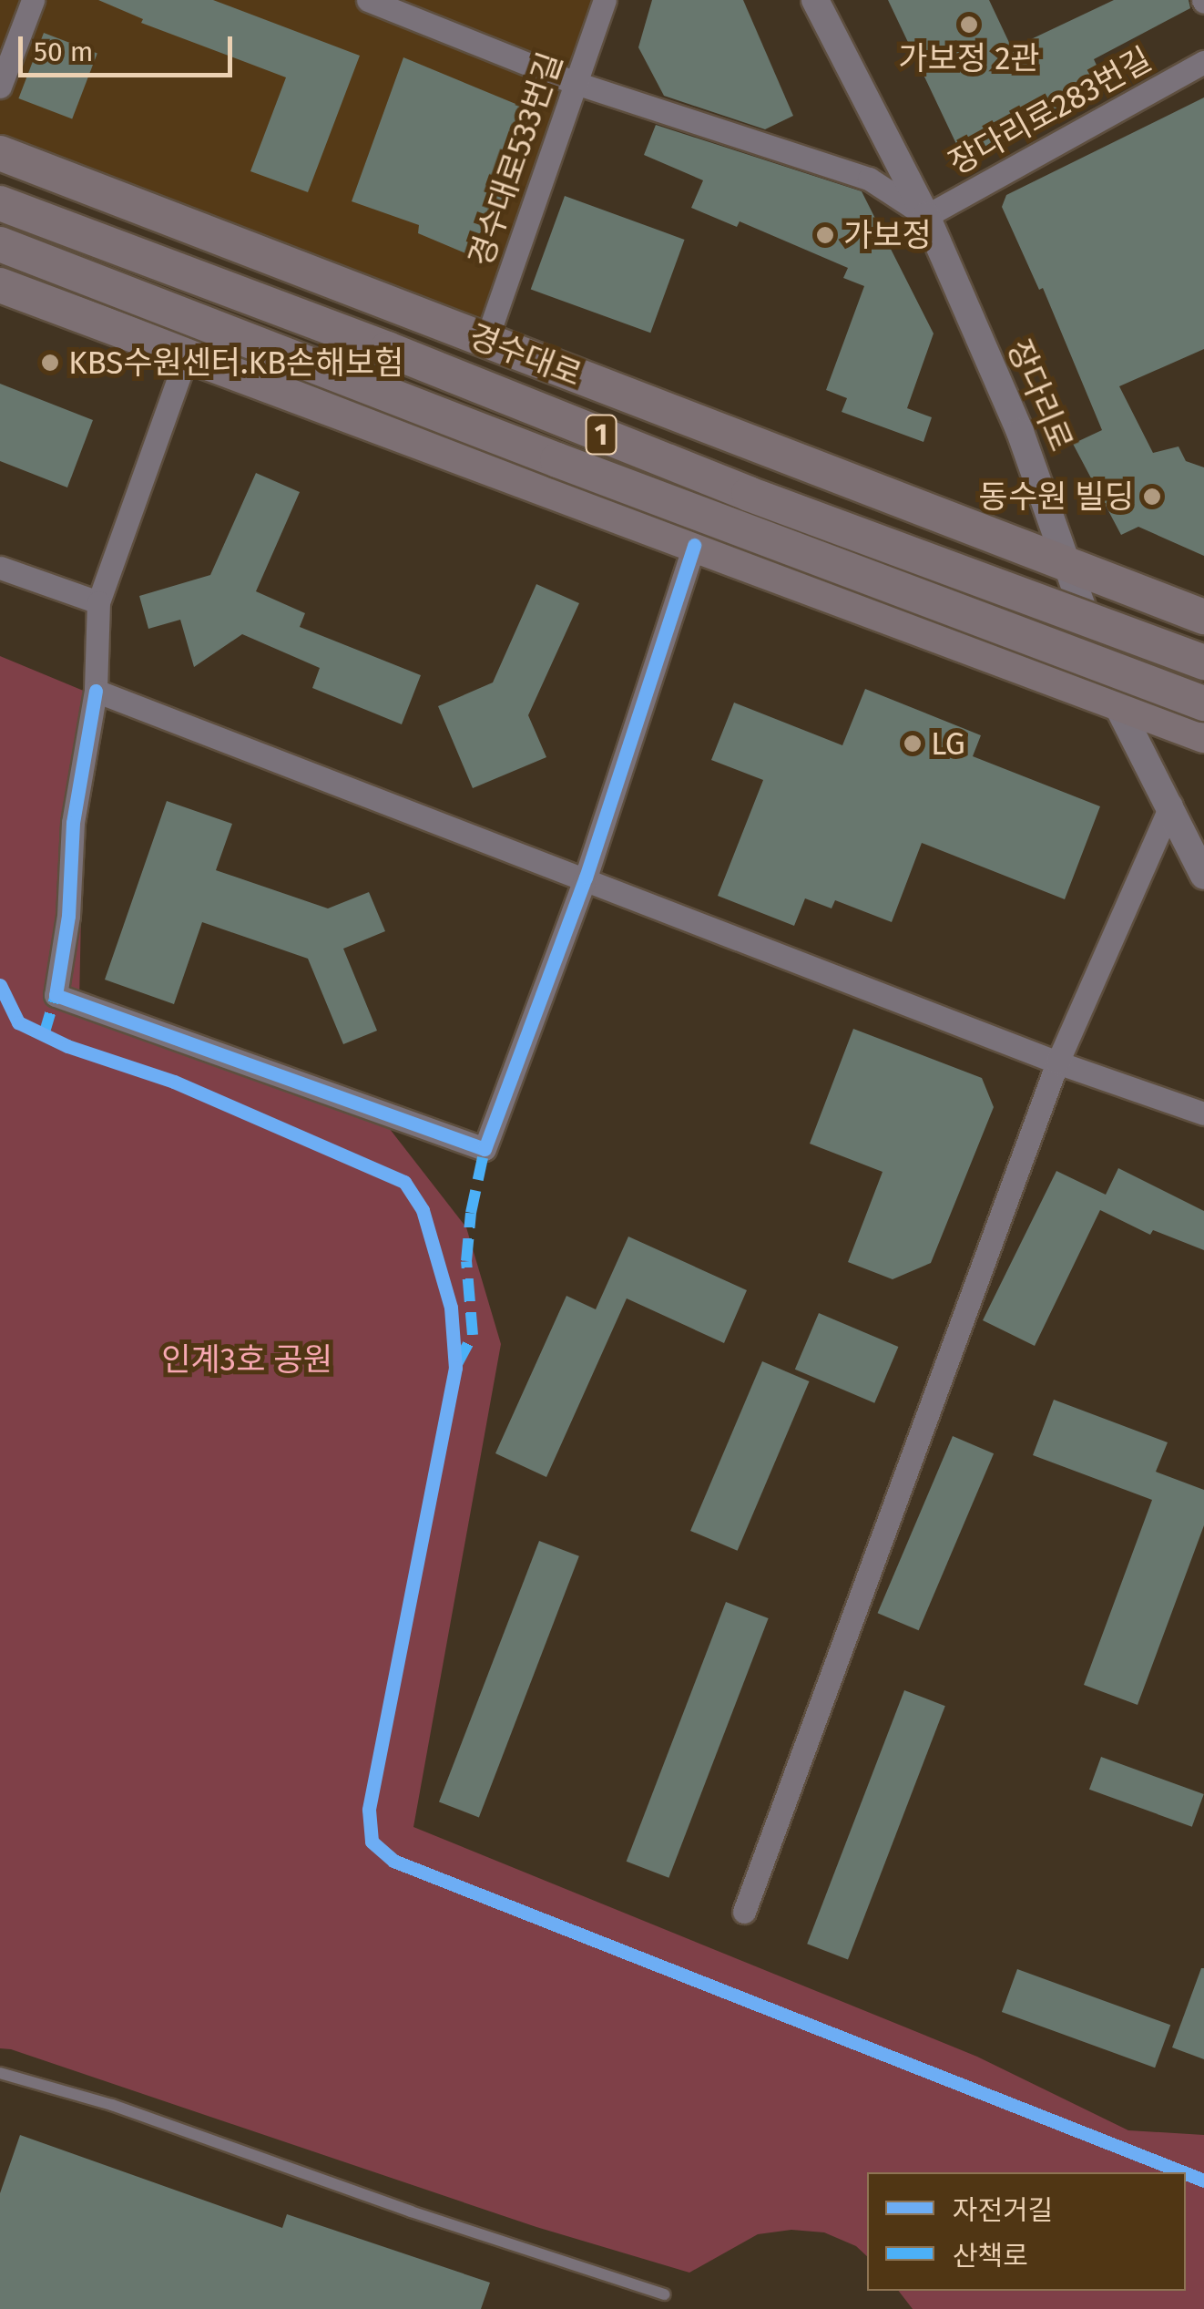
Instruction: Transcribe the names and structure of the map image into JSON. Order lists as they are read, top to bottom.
{
  "streets": {
    "main road": ["경수대로", "1"],
    "street": ["장다리로283번길", "경수대로533번길", "장다리로"]
  },
  "crossings": [
    ["장다리로283번길", "장다리로"],
    ["경수대로533번길", "경수대로"],
    ["경수대로", "장다리로"]
  ],
  "parks": ["인계3호 공원"],
  "places": [
    "가보정 2관",
    "가보정",
    "KBS수원센터.KB손해보험",
    "동수원 빌딩",
    "LG"
  ],
  "legend": ["자전거길", "산책로"],
  "scale_bar": "50 m"
}
